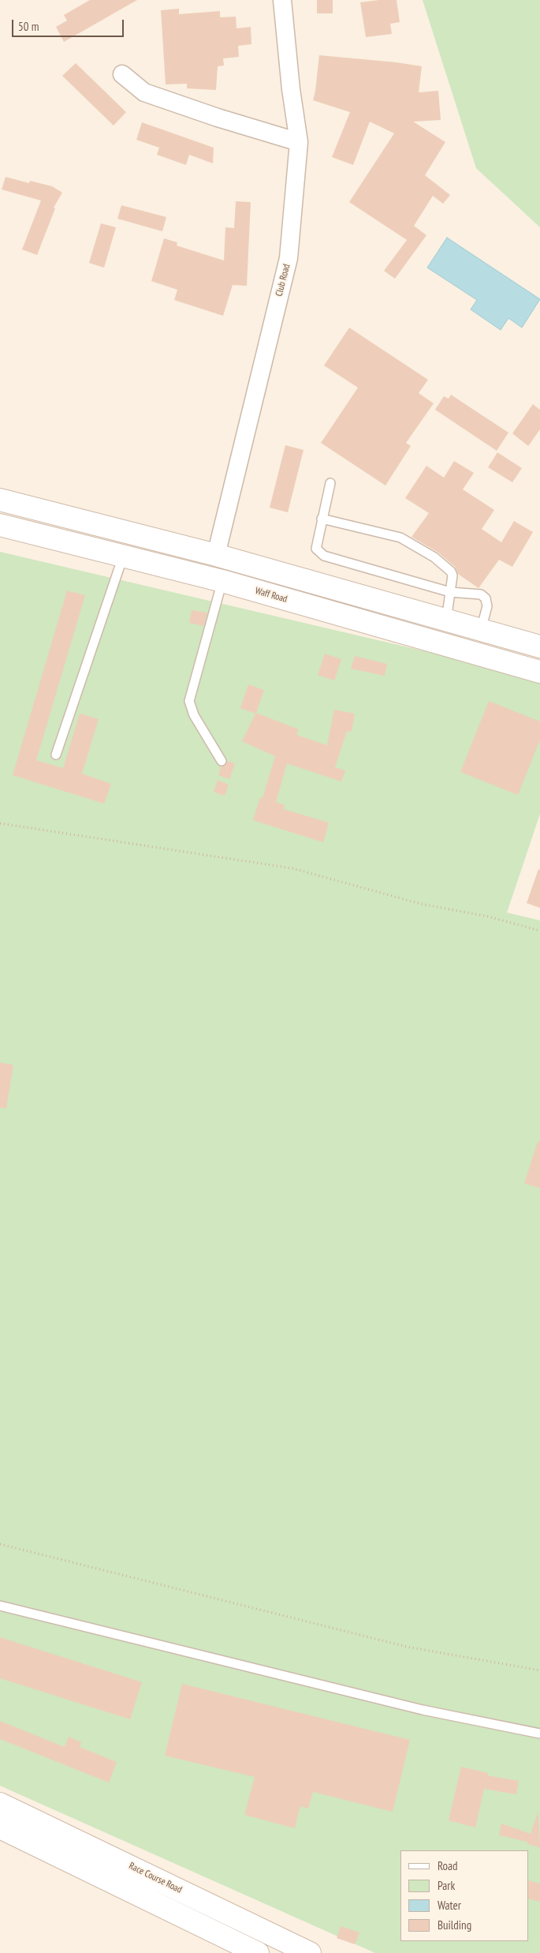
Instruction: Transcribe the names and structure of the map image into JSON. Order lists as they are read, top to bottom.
{
  "streets": {
    "street": ["Club Road", "Waff Road", "Race Course Road"]
  },
  "legend": [
    "Road",
    "Park",
    "Water",
    "Building"
  ],
  "scale_bar": "50 m"
}
